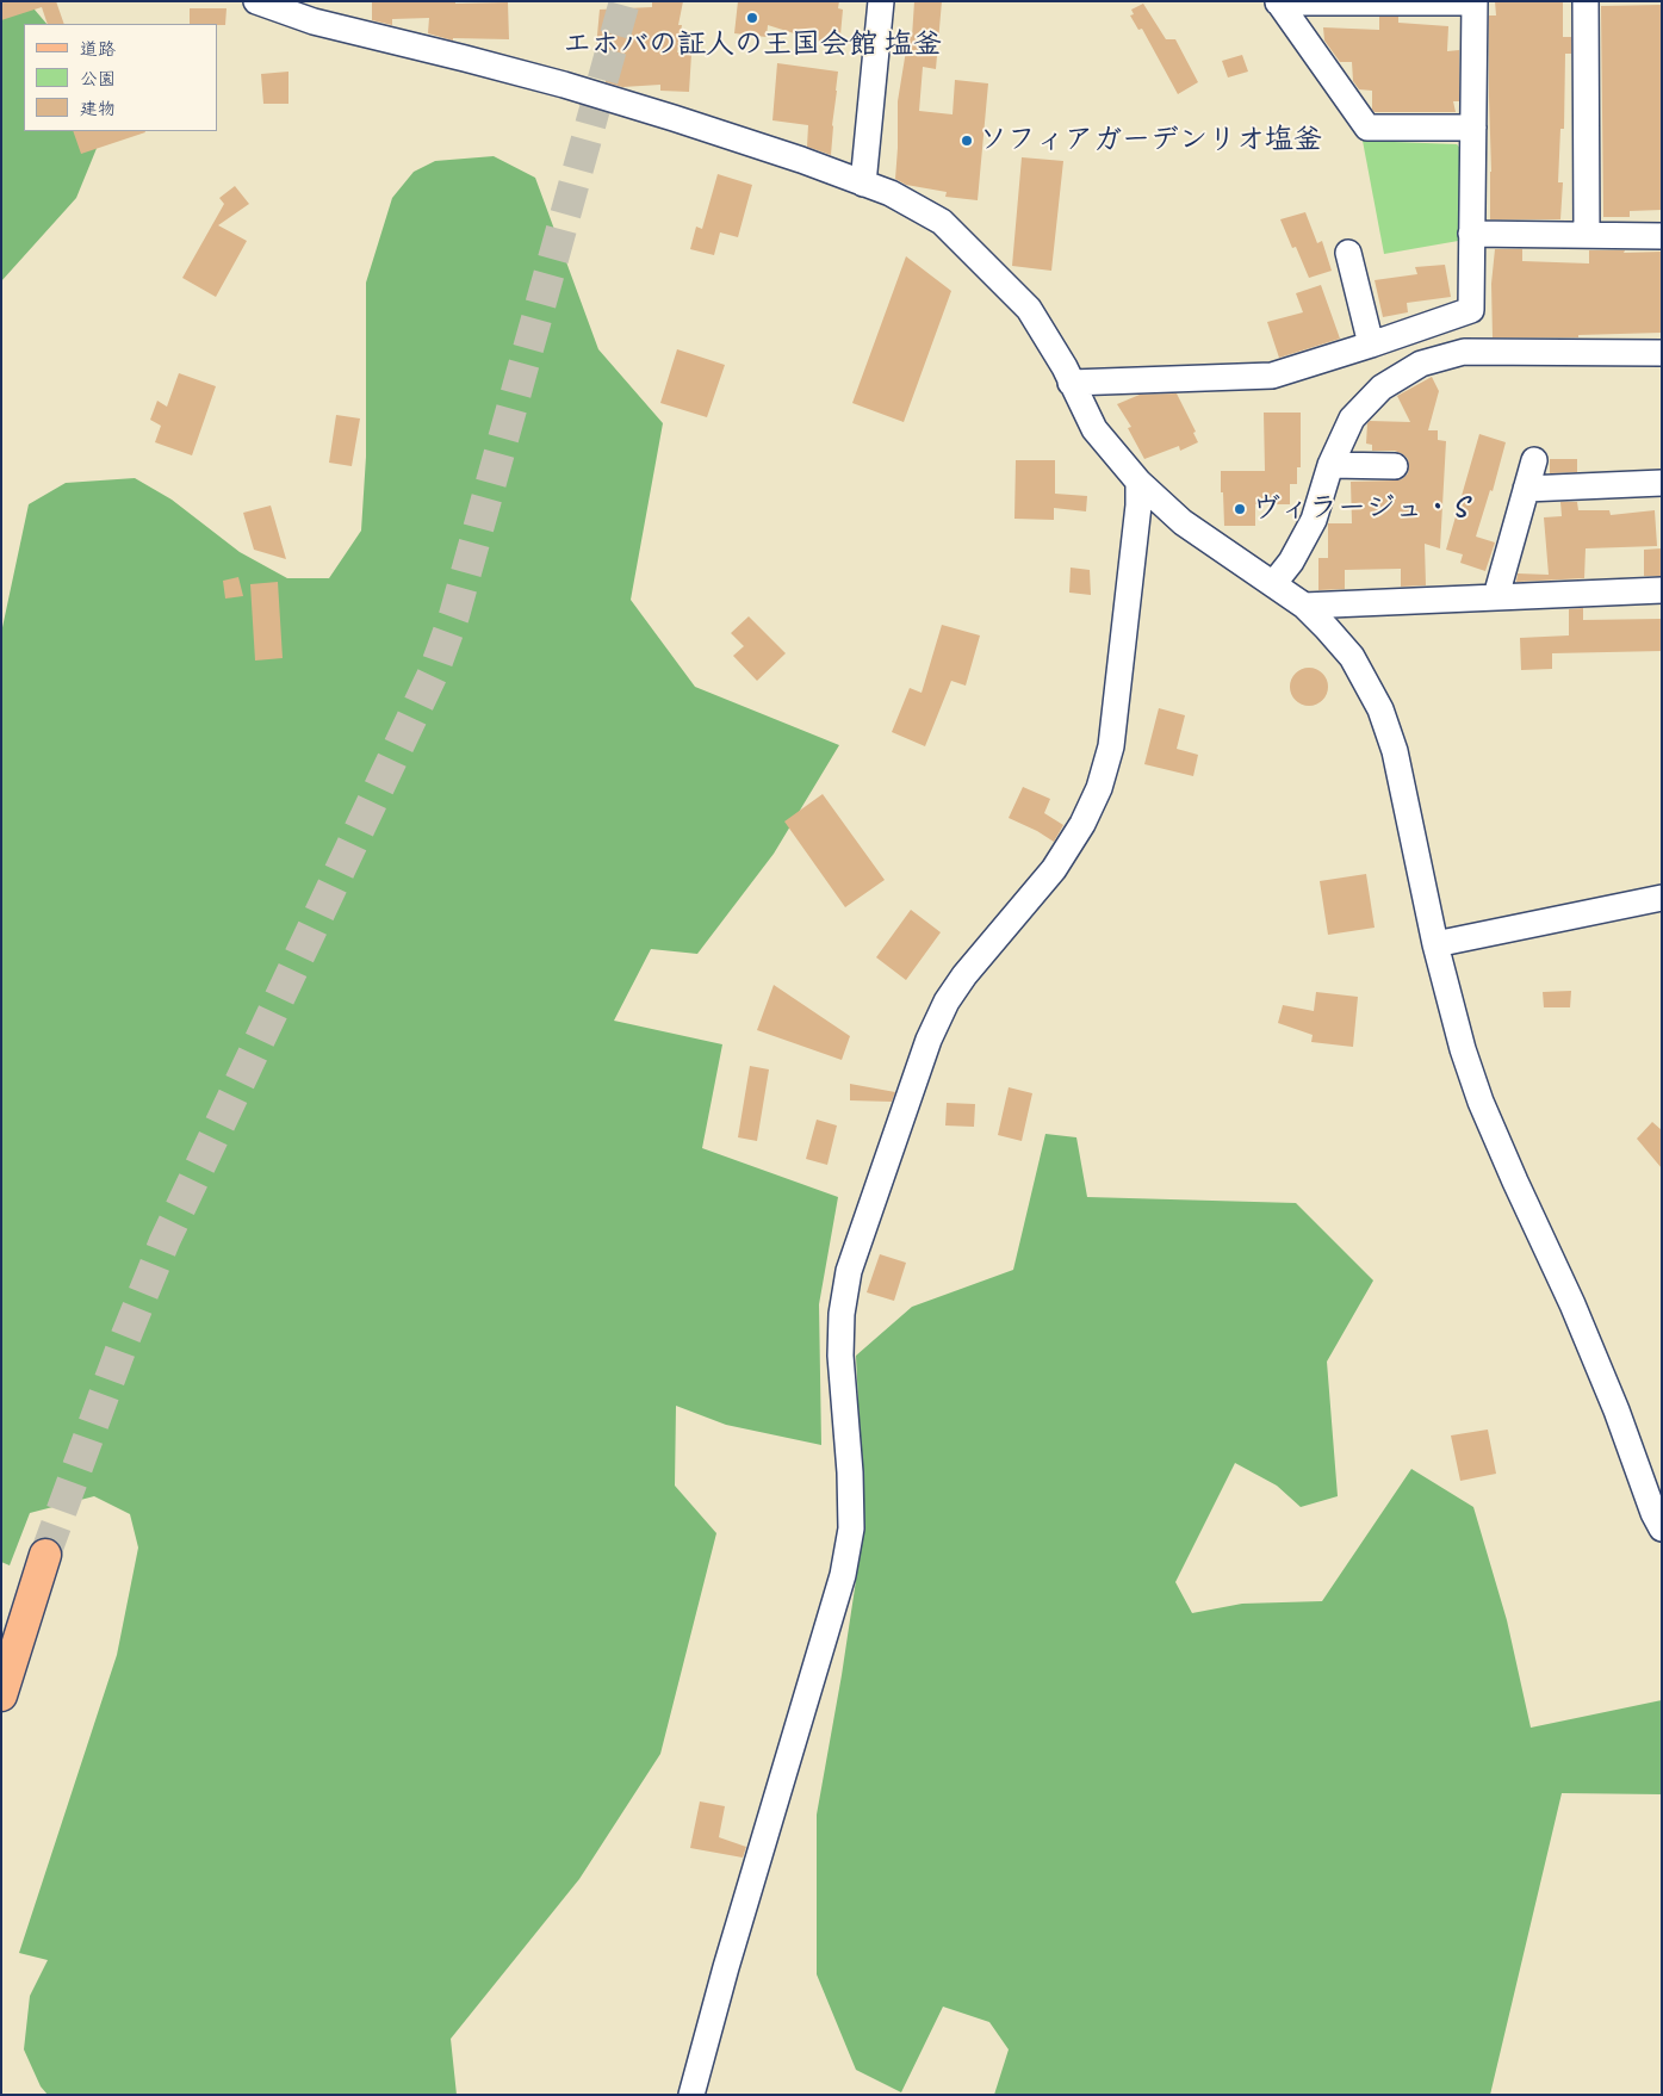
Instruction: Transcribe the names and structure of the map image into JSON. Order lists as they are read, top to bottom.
{
  "places": ["エホバの証人の王国会館 塩釜", "ソフィアガーデンリオ塩釜", "ヴィラージュ・S"],
  "legend": ["道路", "公園", "建物"]
}
